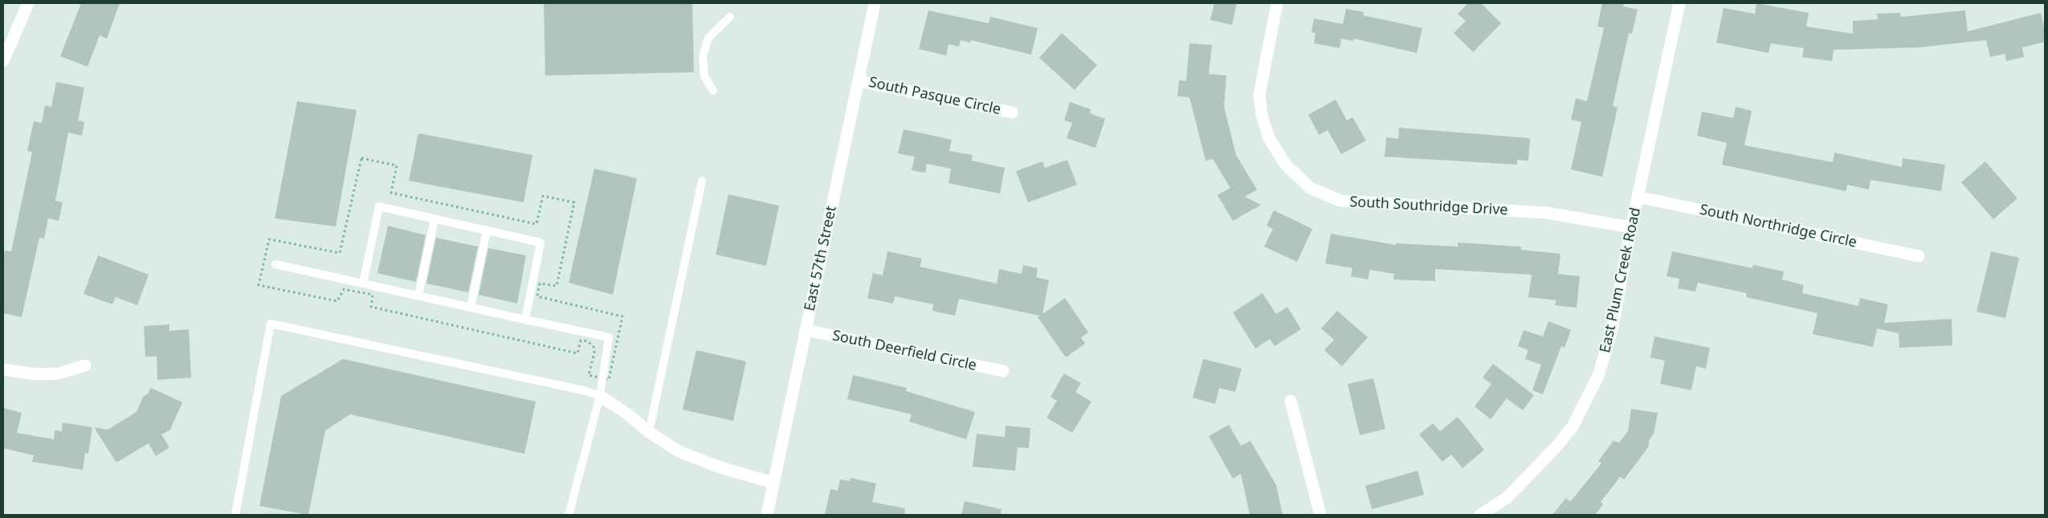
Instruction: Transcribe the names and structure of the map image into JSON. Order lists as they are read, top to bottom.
{
  "streets": {
    "street": [
      "South Pasque Circle",
      "South Southridge Drive",
      "South Northridge Circle",
      "East 57th Street",
      "East Plum Creek Road",
      "South Deerfield Circle"
    ]
  },
  "crossings": [
    ["South Pasque Circle", "East 57th Street"],
    ["South Southridge Drive", "East Plum Creek Road"],
    ["South Northridge Circle", "East Plum Creek Road"],
    ["East 57th Street", "South Deerfield Circle"]
  ]
}
